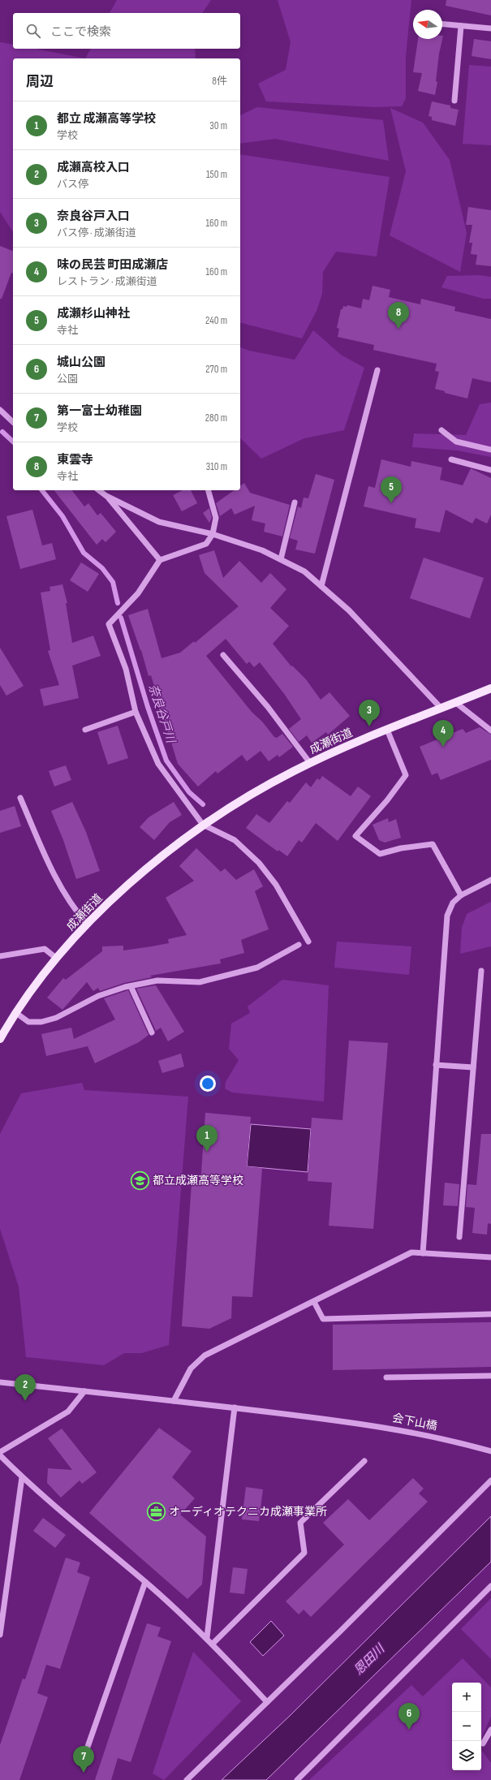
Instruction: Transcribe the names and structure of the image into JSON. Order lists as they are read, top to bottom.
{
  "streets": {
    "main road": ["成瀬街道"],
    "street": ["会下山橋"]
  },
  "water": ["奈良谷戸川", "恩田川"],
  "places": {
    "school or university": ["都立成瀬高等学校"],
    "office": ["オーディオテクニカ成瀬事業所"]
  },
  "north": "left",
  "page": {
    "search": "ここで検索",
    "heading": ["周辺", "8件"],
    "list": [
      {
        "mark": "1",
        "name": "都立 成瀬高等学校",
        "note": "学校",
        "value": "30 m"
      },
      {
        "mark": "2",
        "name": "成瀬高校入口",
        "note": "バス停",
        "value": "150 m"
      },
      {
        "mark": "3",
        "name": "奈良谷戸入口",
        "note": "バス停 · 成瀬街道",
        "value": "160 m"
      },
      {
        "mark": "4",
        "name": "味の民芸 町田成瀬店",
        "note": "レストラン · 成瀬街道",
        "value": "160 m"
      },
      {
        "mark": "5",
        "name": "成瀬杉山神社",
        "note": "寺社",
        "value": "240 m"
      },
      {
        "mark": "6",
        "name": "城山公園",
        "note": "公園",
        "value": "270 m"
      },
      {
        "mark": "7",
        "name": "第一富士幼稚園",
        "note": "学校",
        "value": "280 m"
      },
      {
        "mark": "8",
        "name": "東雲寺",
        "note": "寺社",
        "value": "310 m"
      }
    ],
    "pins": [
      "8",
      "5",
      "3",
      "4",
      "1",
      "2",
      "6",
      "7"
    ],
    "map_buttons": ["+", "−"]
  }
}
